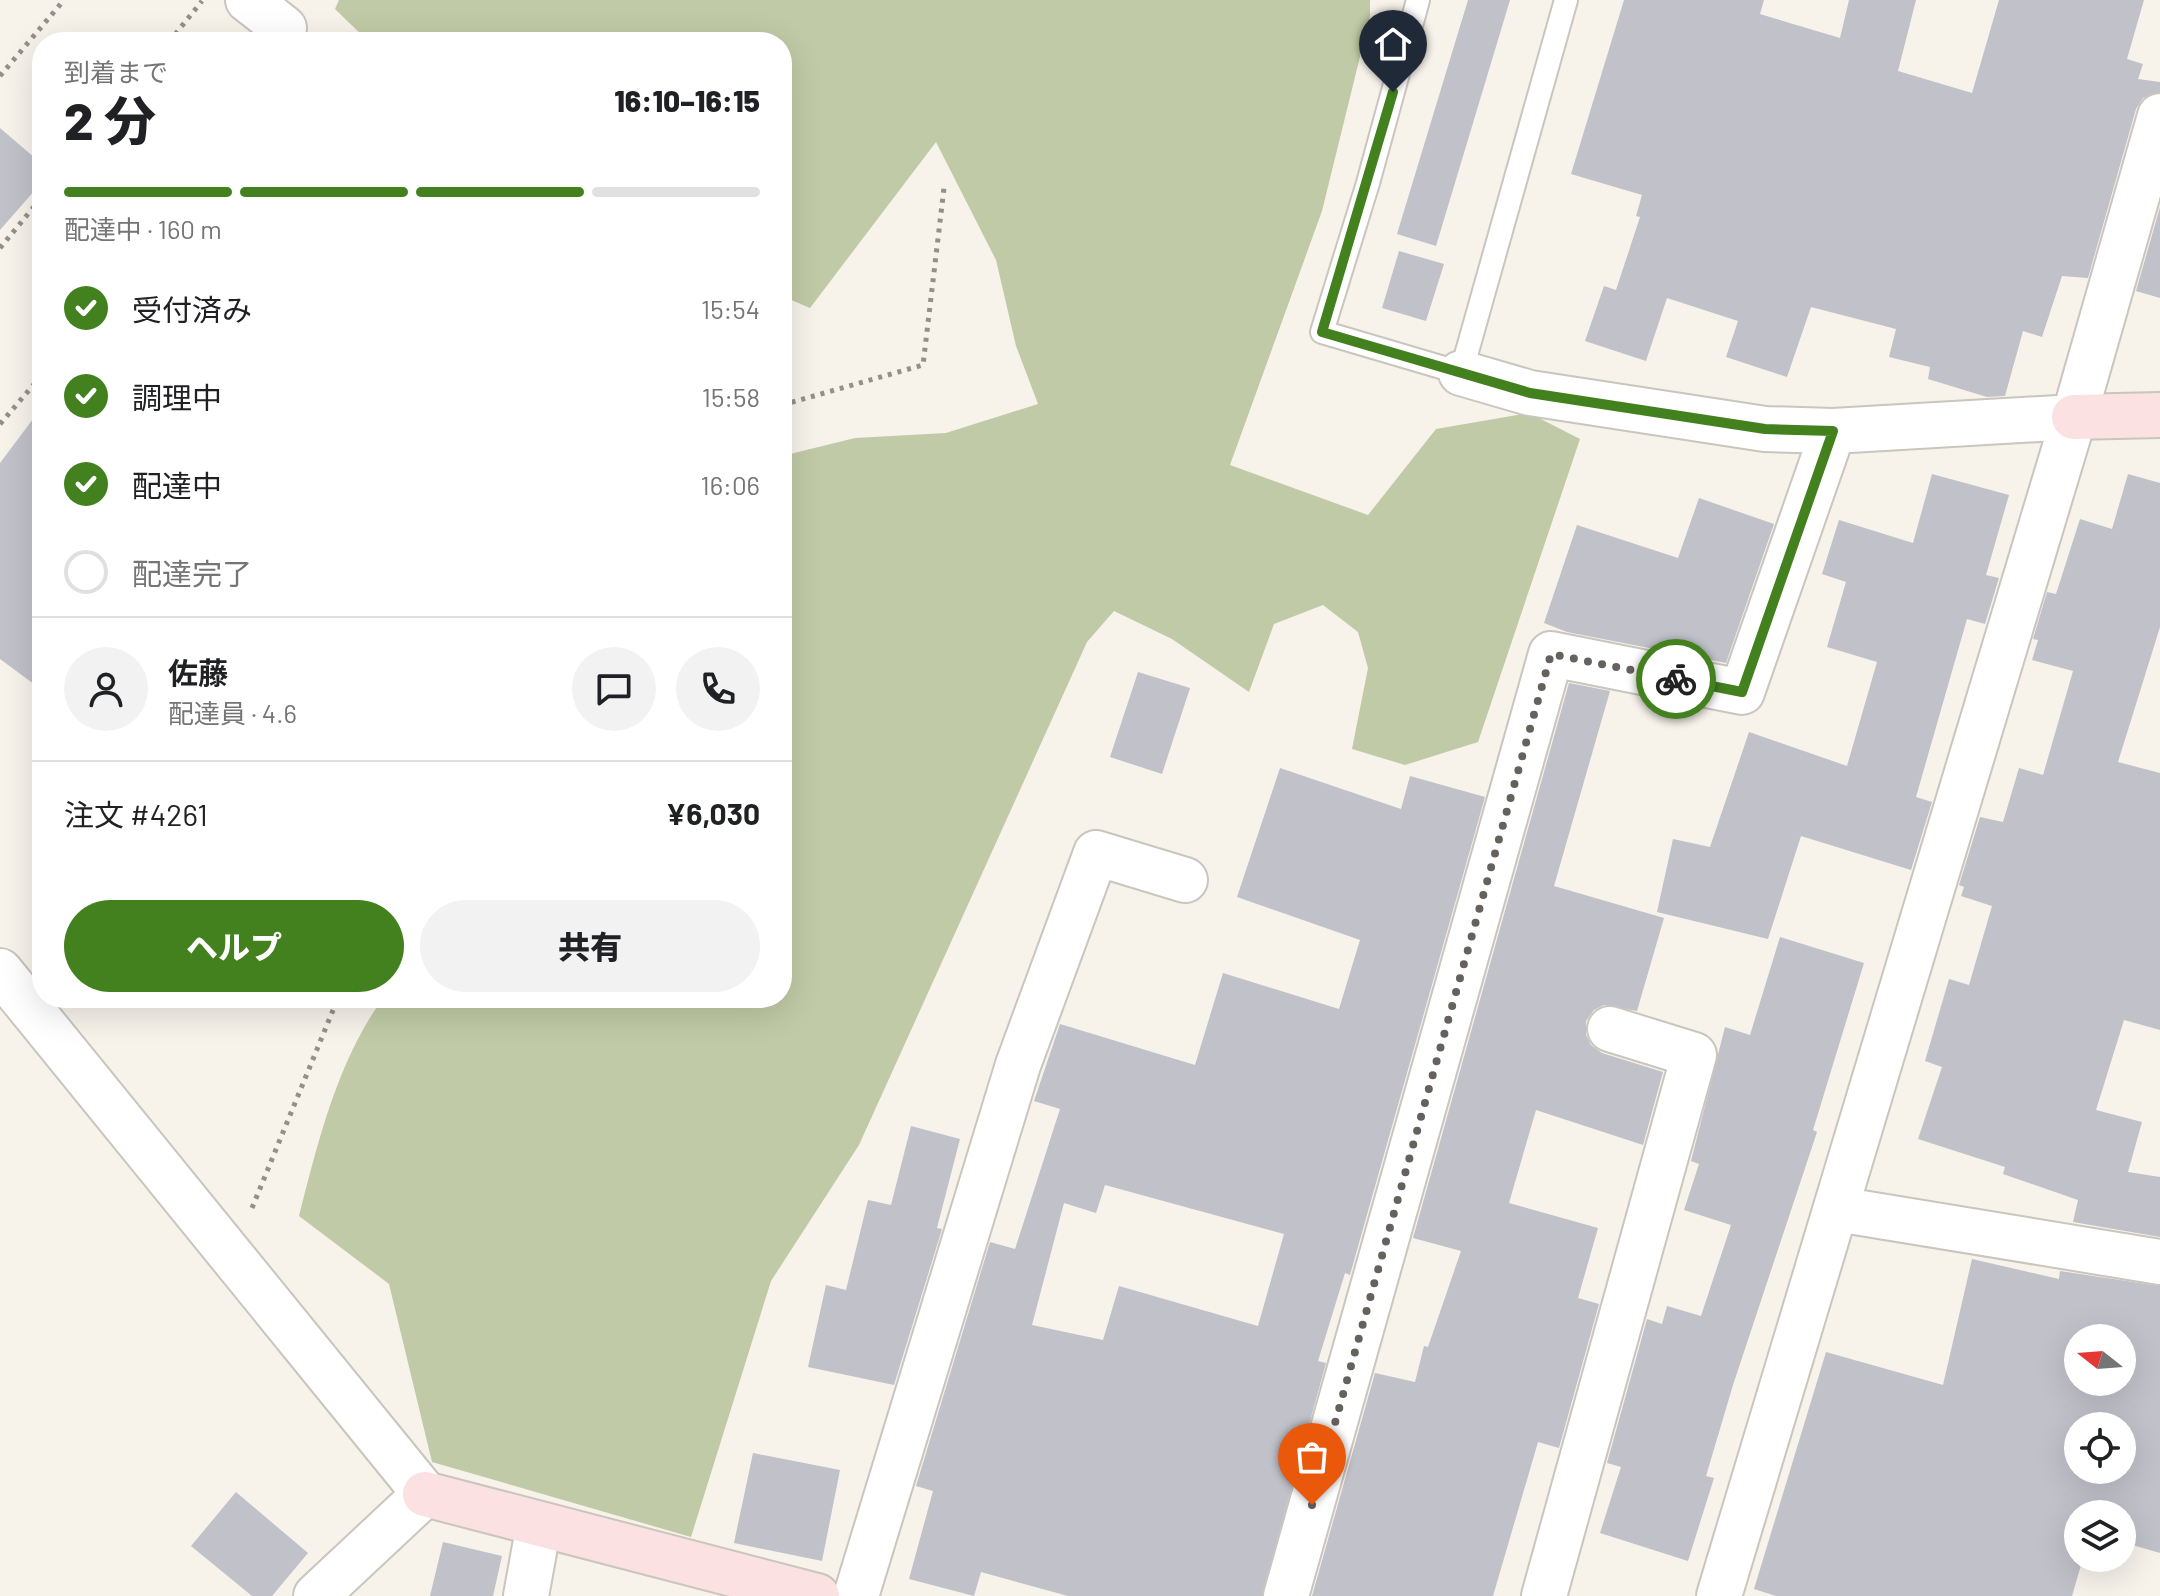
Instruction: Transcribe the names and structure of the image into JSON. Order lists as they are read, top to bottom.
{
  "north": "left",
  "page": {
    "heading": ["2 分", "到着まで", "16:10–16:15"],
    "panel": [
      "佐藤",
      "配達員 · 4.6",
      "注文 #4261",
      "¥6,030"
    ],
    "bar": "配達中 · 160 m",
    "list": [
      ["受付済み", "15:54"],
      ["調理中", "15:58"],
      ["配達中", "16:06"],
      "配達完了"
    ],
    "buttons": ["ヘルプ", "共有"]
  }
}
